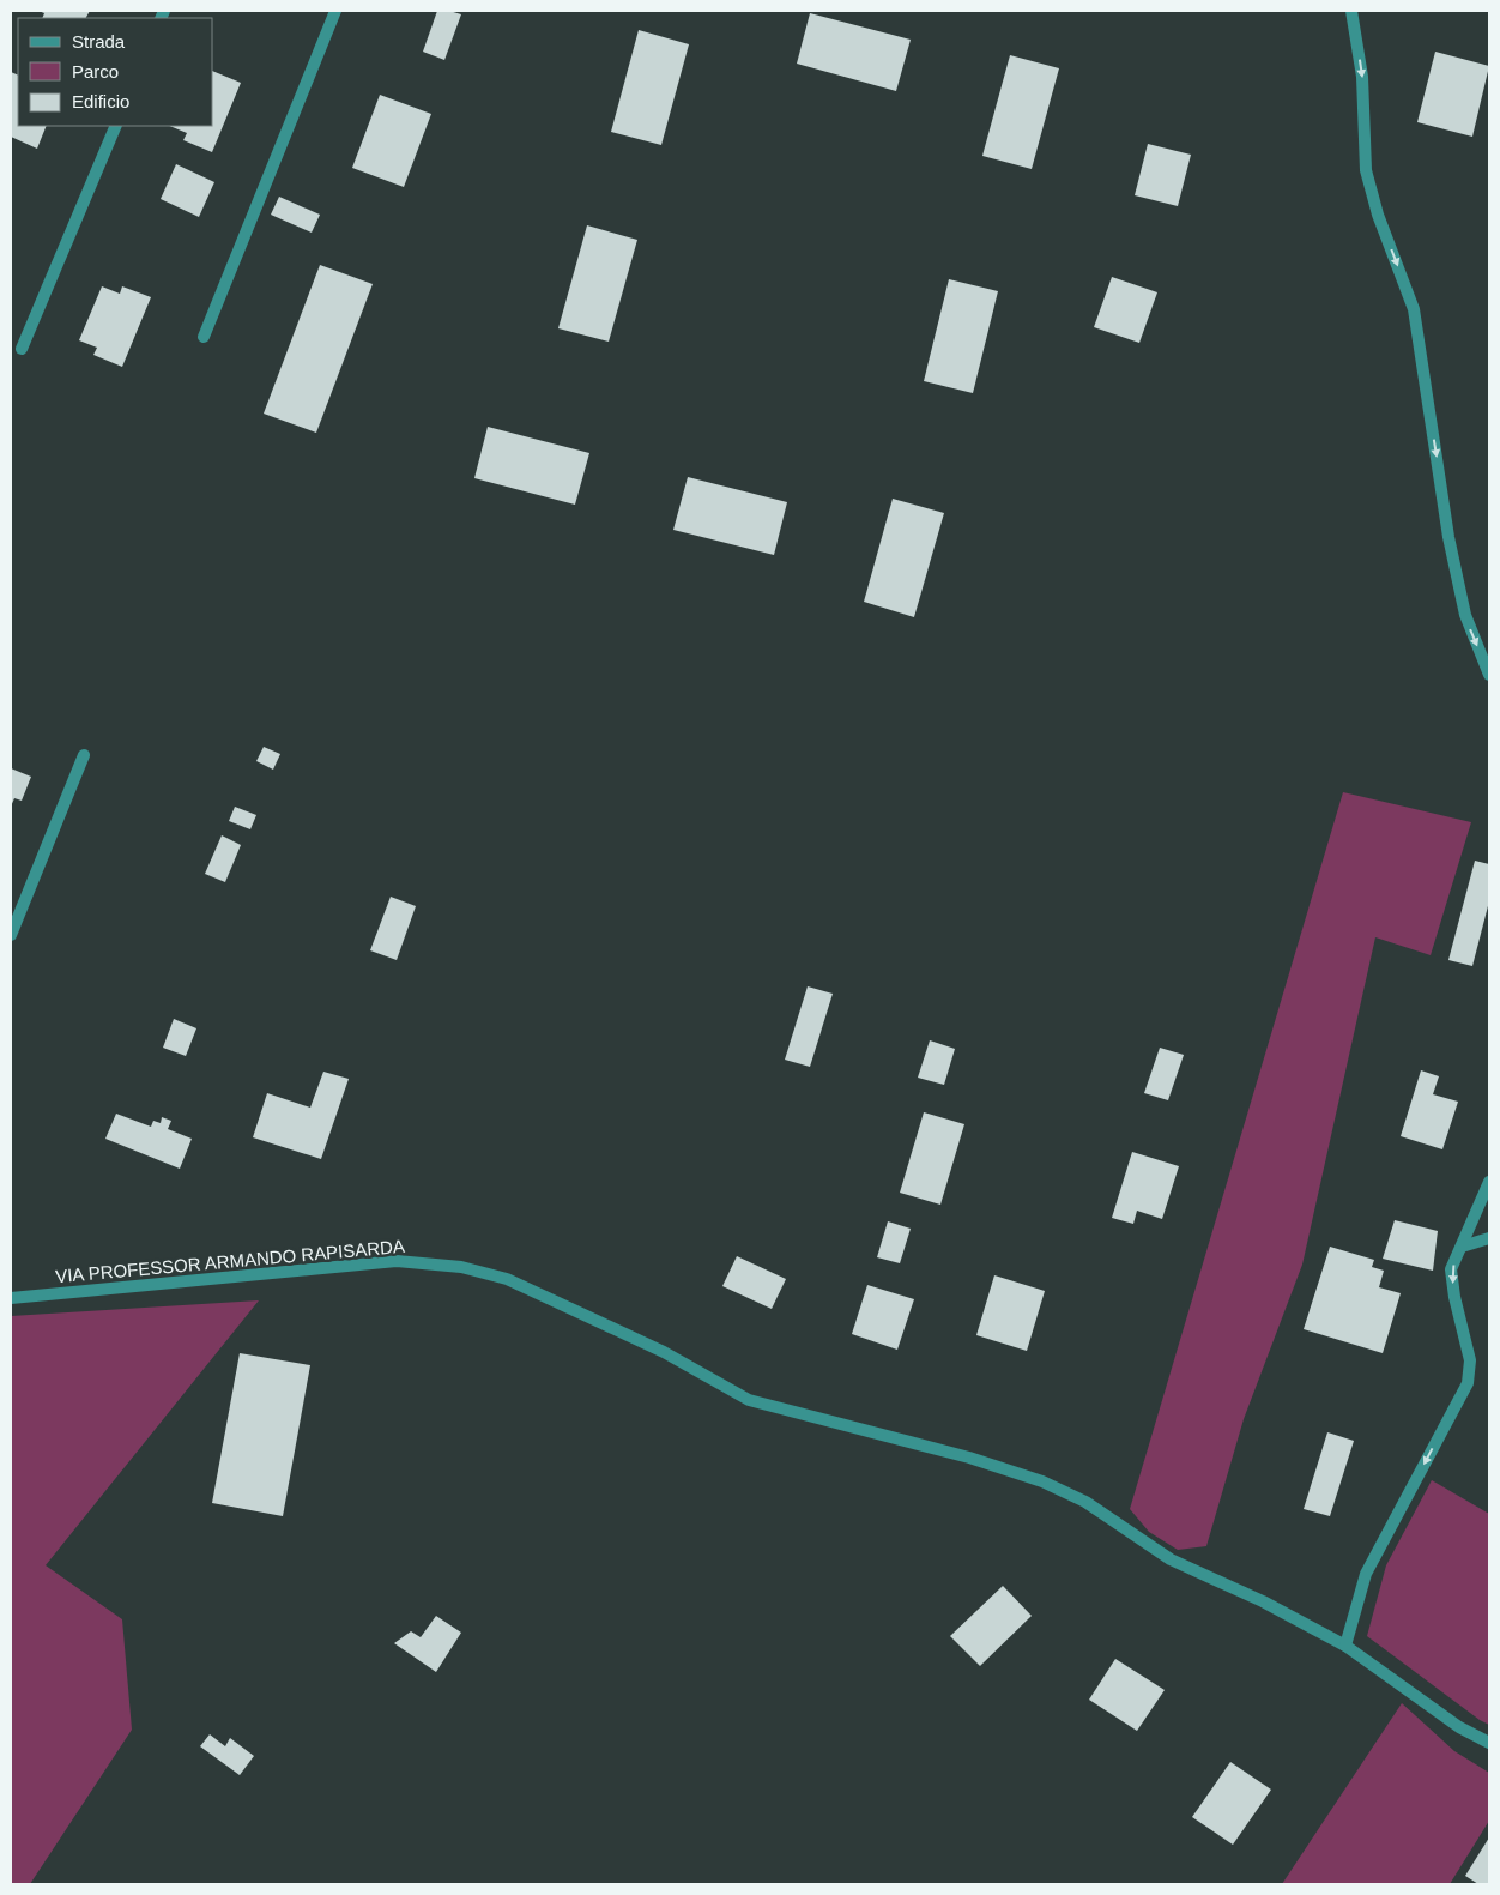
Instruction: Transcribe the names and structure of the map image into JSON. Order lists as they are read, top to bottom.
{
  "streets": {
    "street": ["VIA PROFESSOR ARMANDO RAPISARDA"]
  },
  "legend": ["Strada", "Parco", "Edificio"]
}
